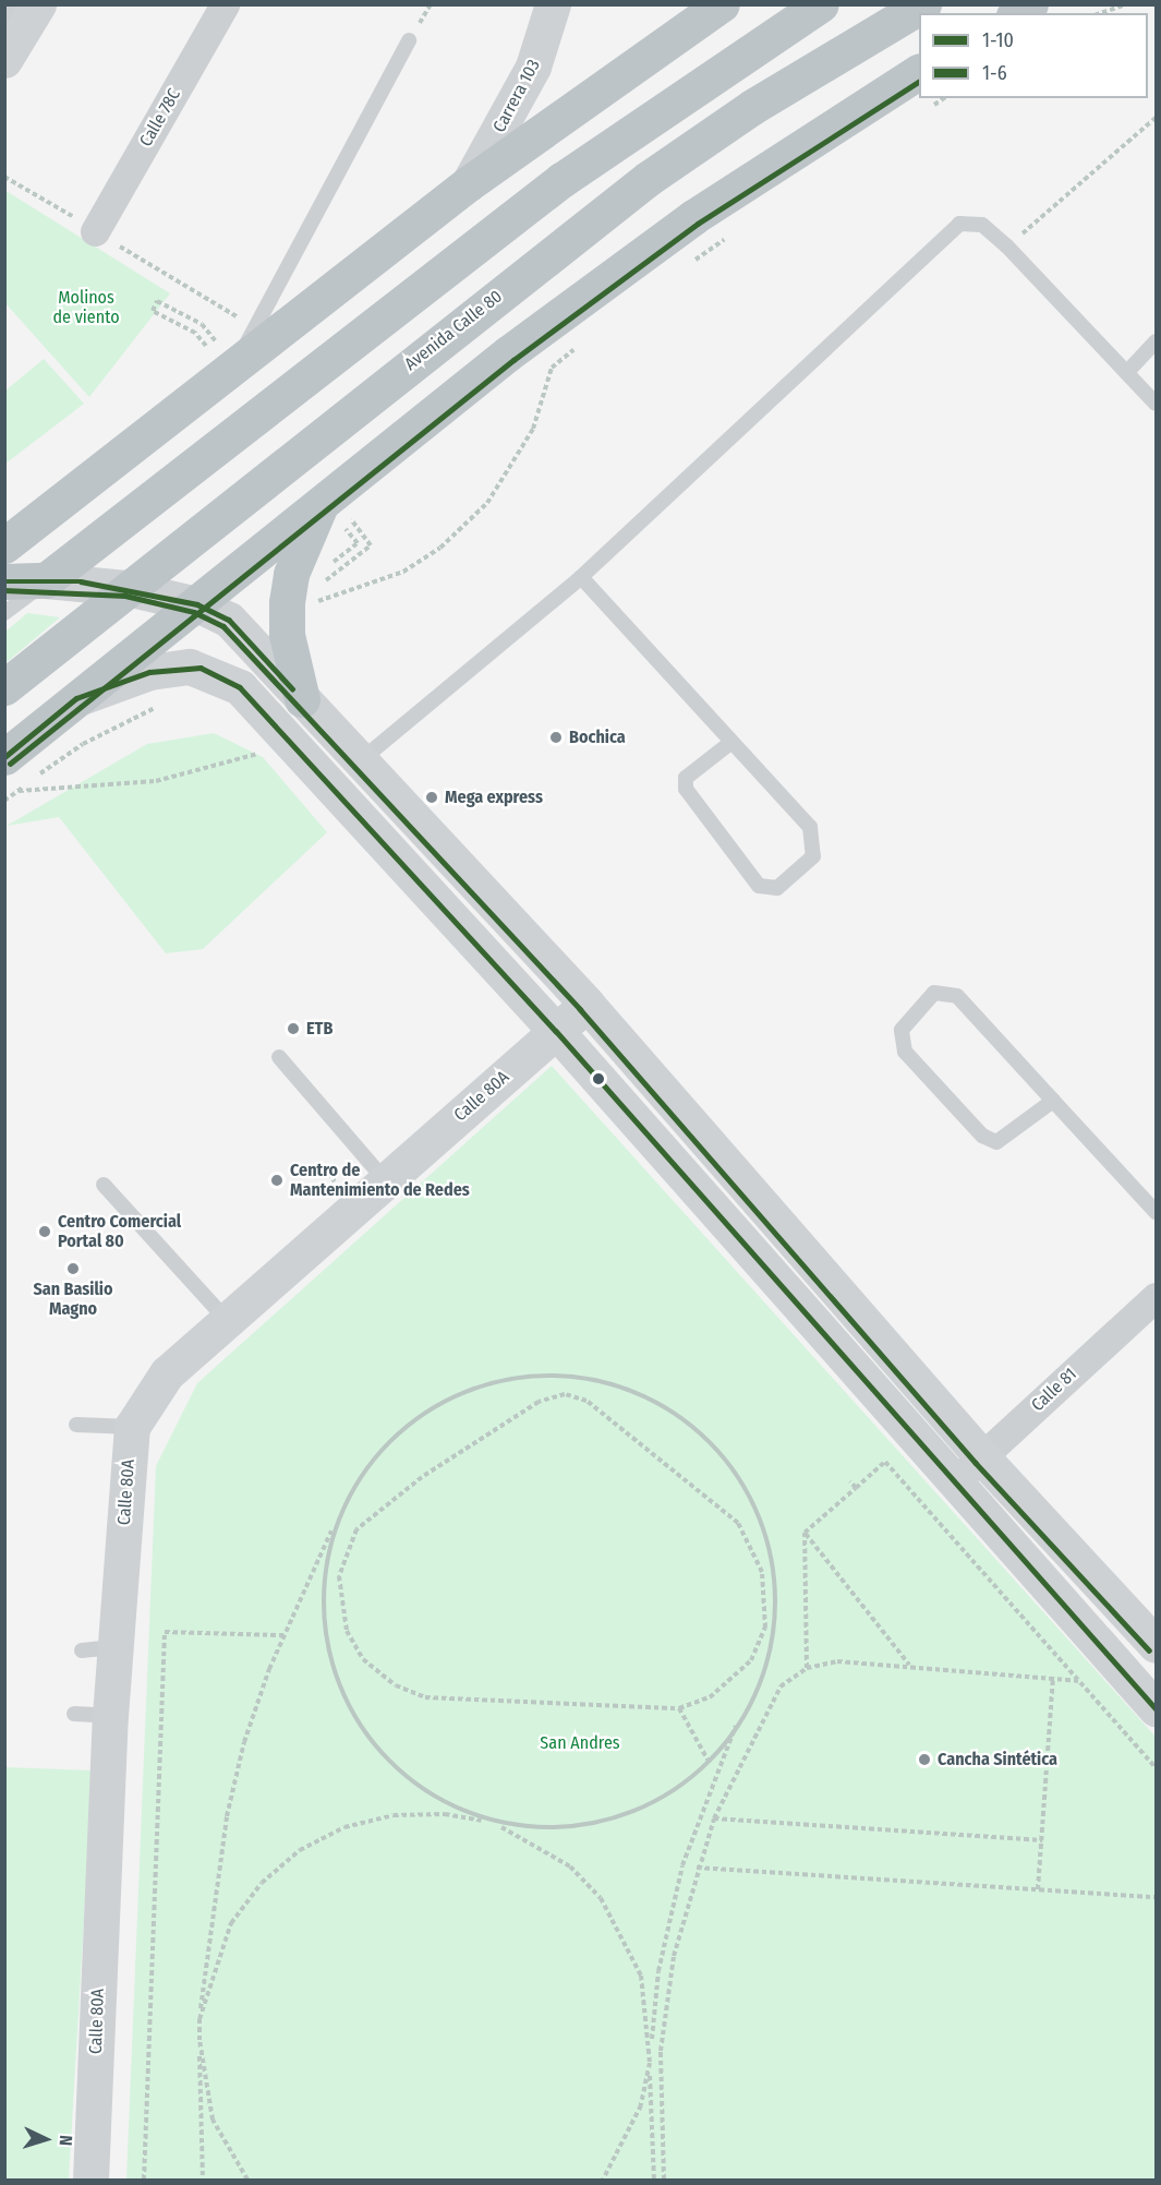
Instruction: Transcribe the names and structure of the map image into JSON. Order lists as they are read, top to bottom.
{
  "streets": {
    "highway": ["Avenida Calle 80"],
    "street": [
      "Carrera 103",
      "Calle 78C",
      "Calle 80A",
      "Calle 81"
    ]
  },
  "parks": ["Molinos de viento", "San Andres"],
  "places": [
    "Bochica",
    "Mega express",
    "ETB",
    "Centro de Mantenimiento de Redes",
    "Centro Comercial Portal 80",
    "San Basilio Magno",
    "Cancha Sintética"
  ],
  "lines": ["transit line 1-6", "transit line 1-10"],
  "legend": ["1-10", "1-6"],
  "north": "right"
}
